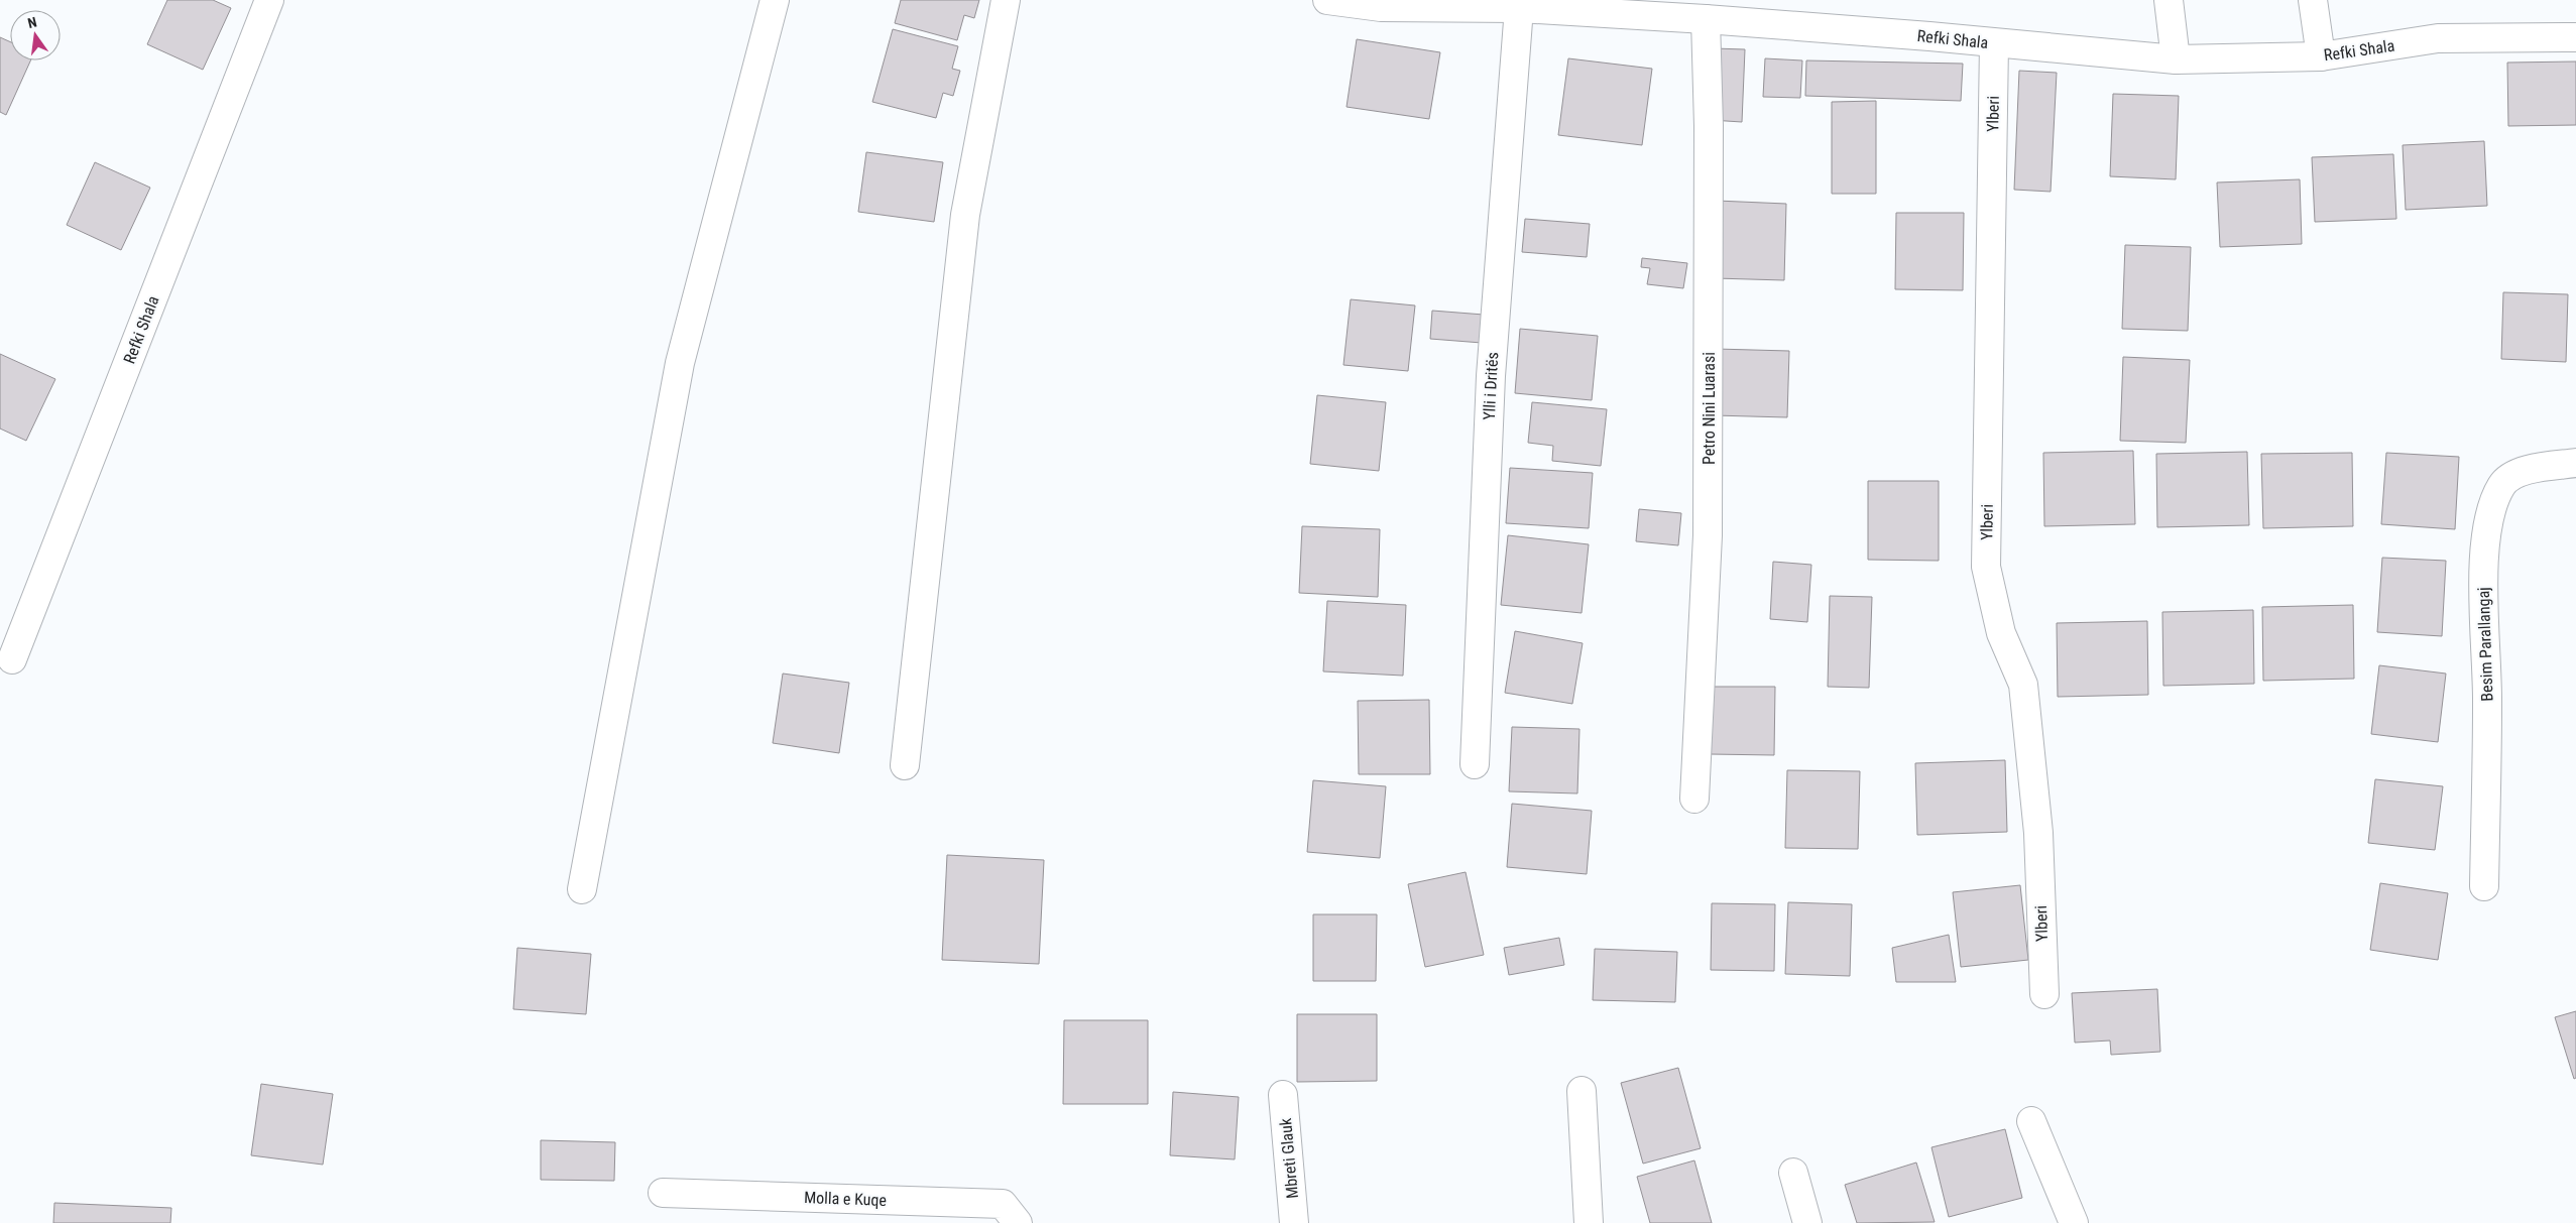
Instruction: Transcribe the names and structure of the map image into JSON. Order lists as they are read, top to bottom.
{
  "streets": {
    "street": [
      "Refki Shala",
      "Ylberi",
      "Ylli i Dritës",
      "Petro Nini Luarasi",
      "Besim Parallangaj",
      "Mbreti Glauk",
      "Molla e Kuqe"
    ]
  },
  "crossings": [
    ["Refki Shala", "Ylberi"],
    ["Refki Shala", "Ylli i Dritës"],
    ["Refki Shala", "Petro Nini Luarasi"]
  ],
  "north": "top"
}
